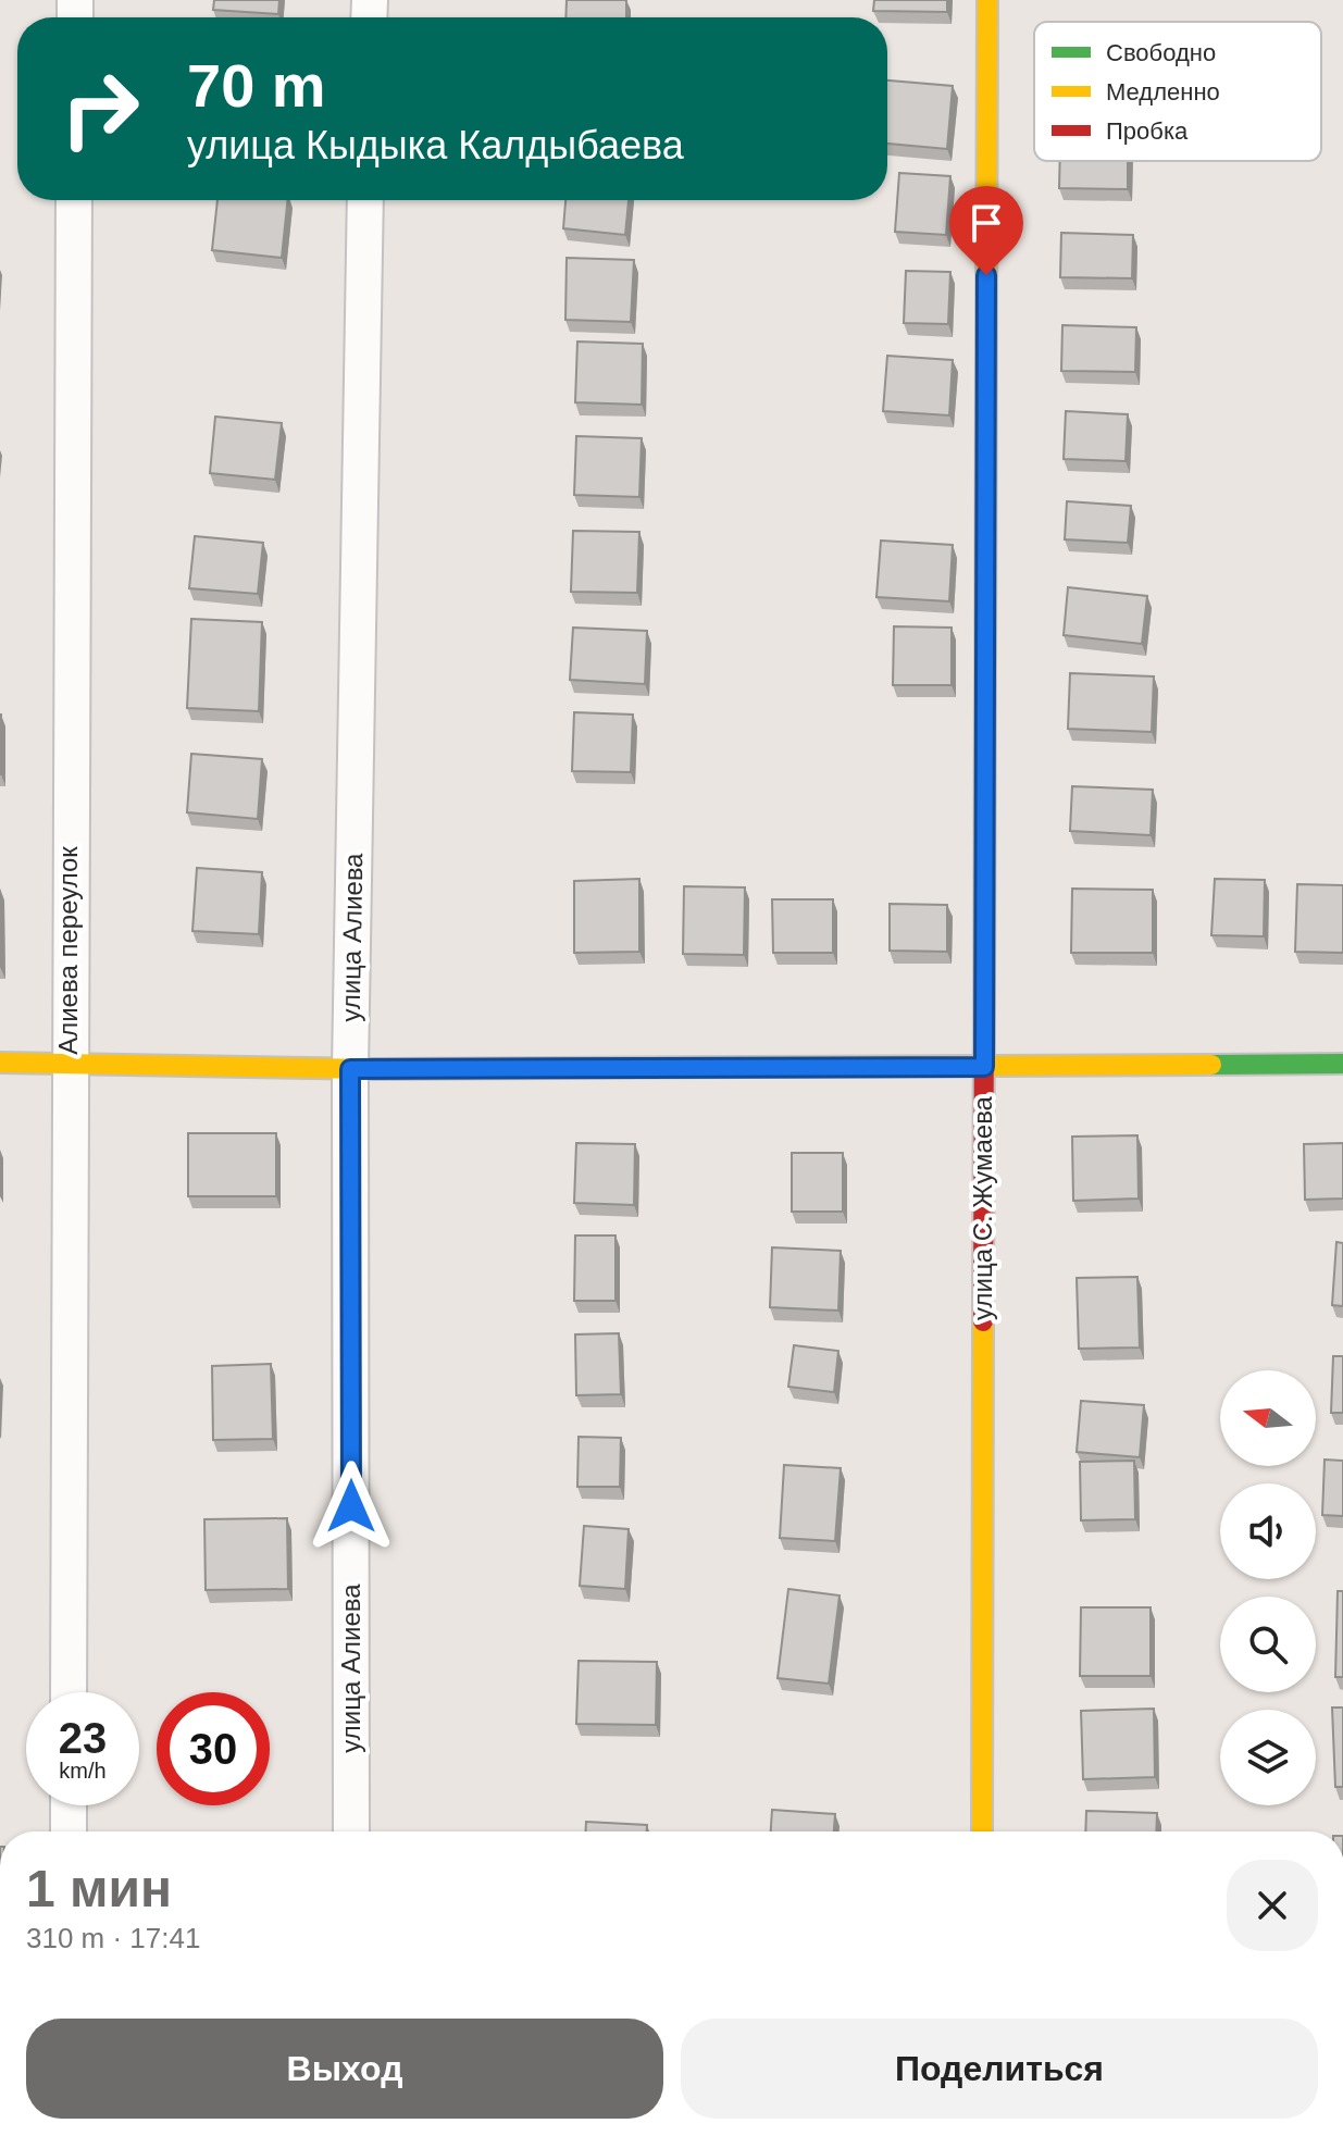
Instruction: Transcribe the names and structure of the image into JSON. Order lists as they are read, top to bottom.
{
  "streets": {
    "street": ["улица Алиева", "Алиева переулок", "улица С. Жумаева"]
  },
  "legend": ["Свободно", "Медленно", "Пробка"],
  "north": "left",
  "page": {
    "turn": ["70 m", "улица Кыдыка Калдыбаева"],
    "speed": "23 km/h",
    "limit": "30",
    "heading": ["1 мин", "310 m · 17:41"],
    "buttons": ["Выход", "Поделиться"]
  }
}
